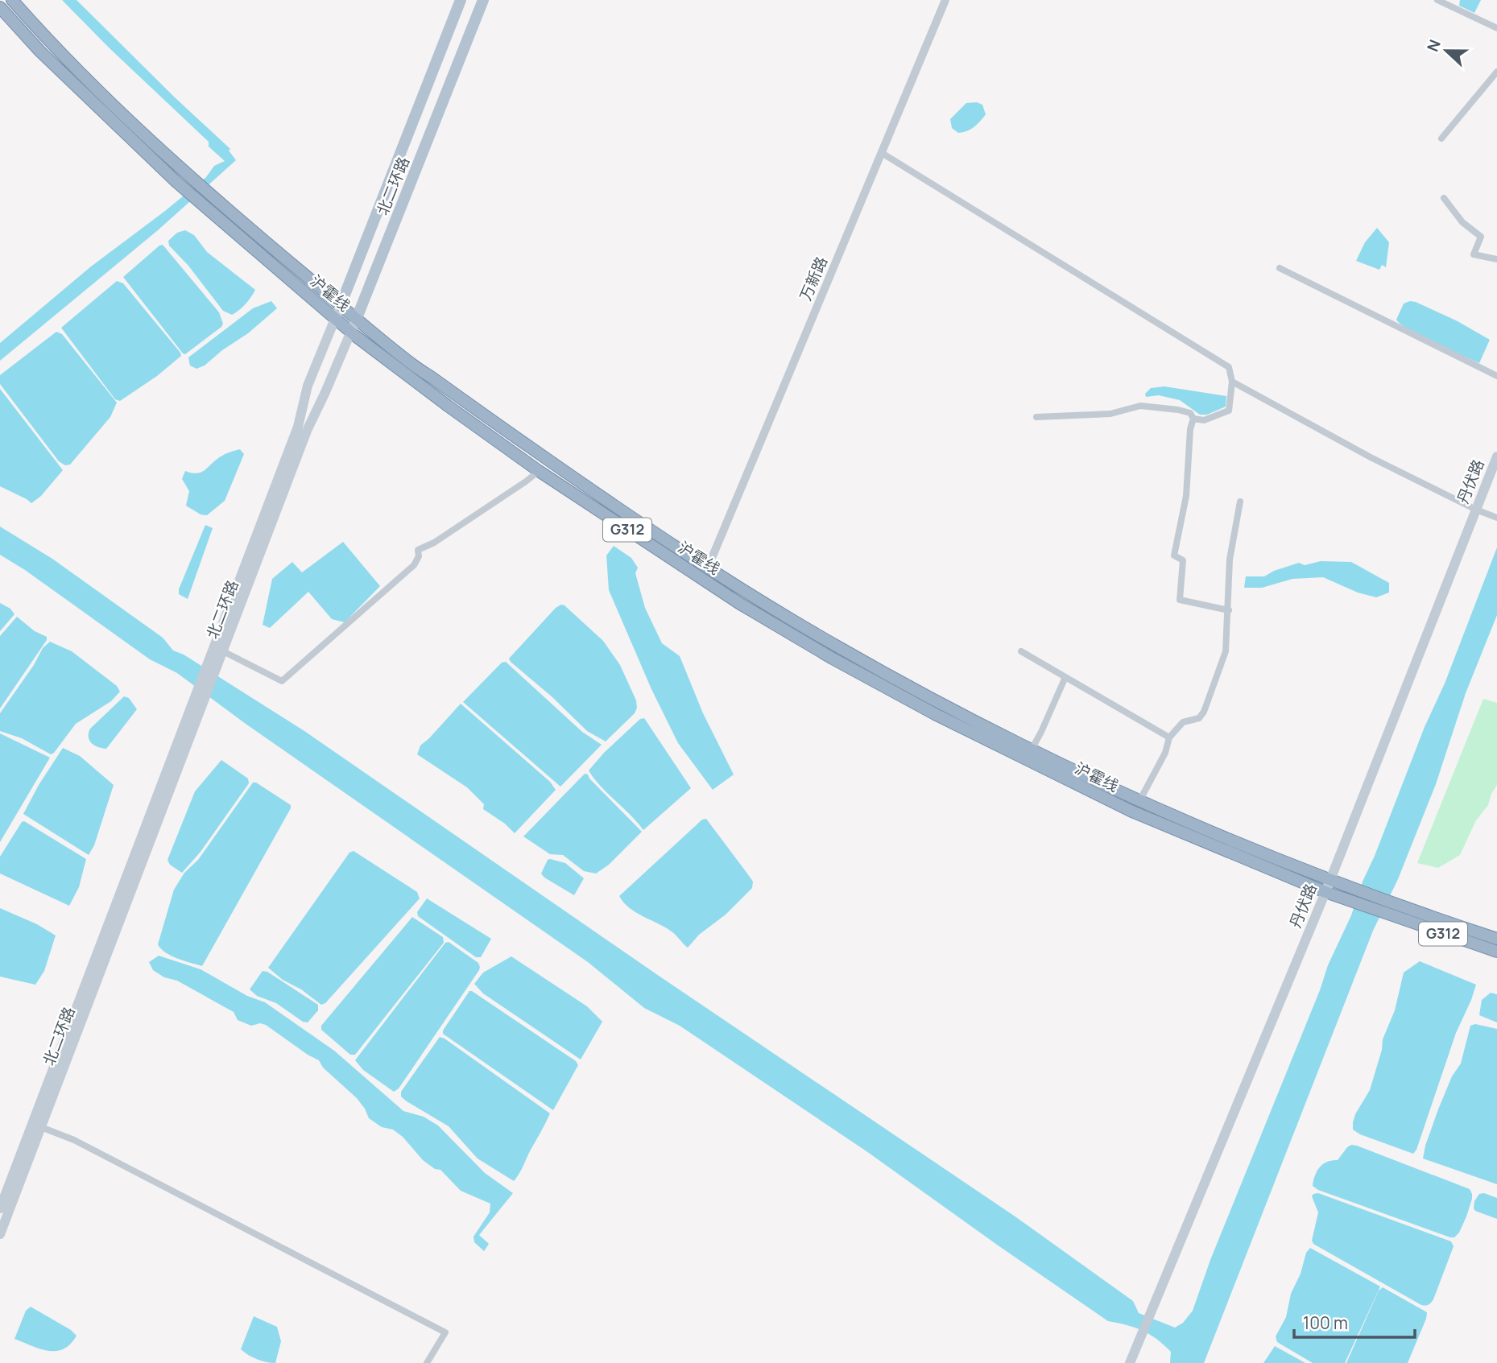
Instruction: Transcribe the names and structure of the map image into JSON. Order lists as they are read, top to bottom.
{
  "streets": {
    "highway": ["沪霍线", "G312"],
    "main road": ["北二环路", "丹伏路"],
    "street": ["万新路"]
  },
  "crossings": [
    ["北二环路", "沪霍线"],
    ["万新路", "沪霍线"],
    ["沪霍线", "丹伏路"]
  ],
  "scale_bar": "100 m",
  "north": "left"
}
